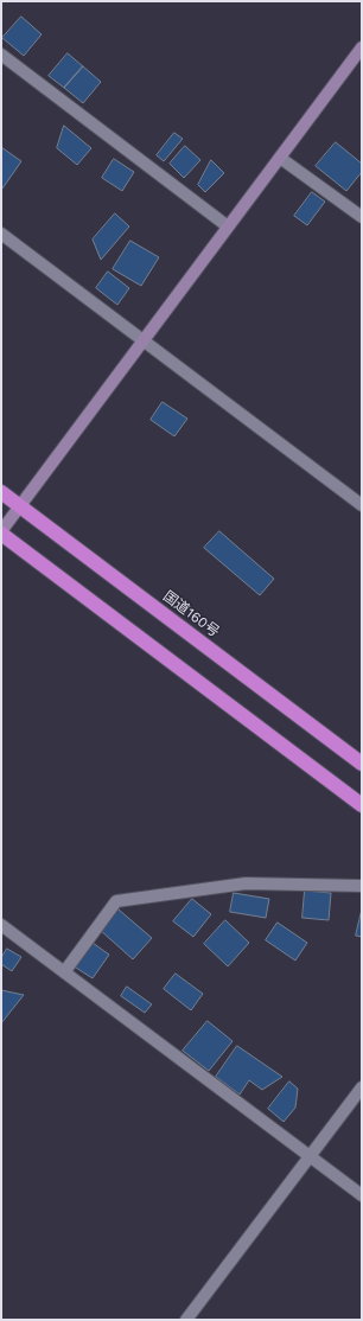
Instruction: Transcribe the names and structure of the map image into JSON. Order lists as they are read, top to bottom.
{
  "streets": {
    "highway": ["国道160号"]
  }
}
